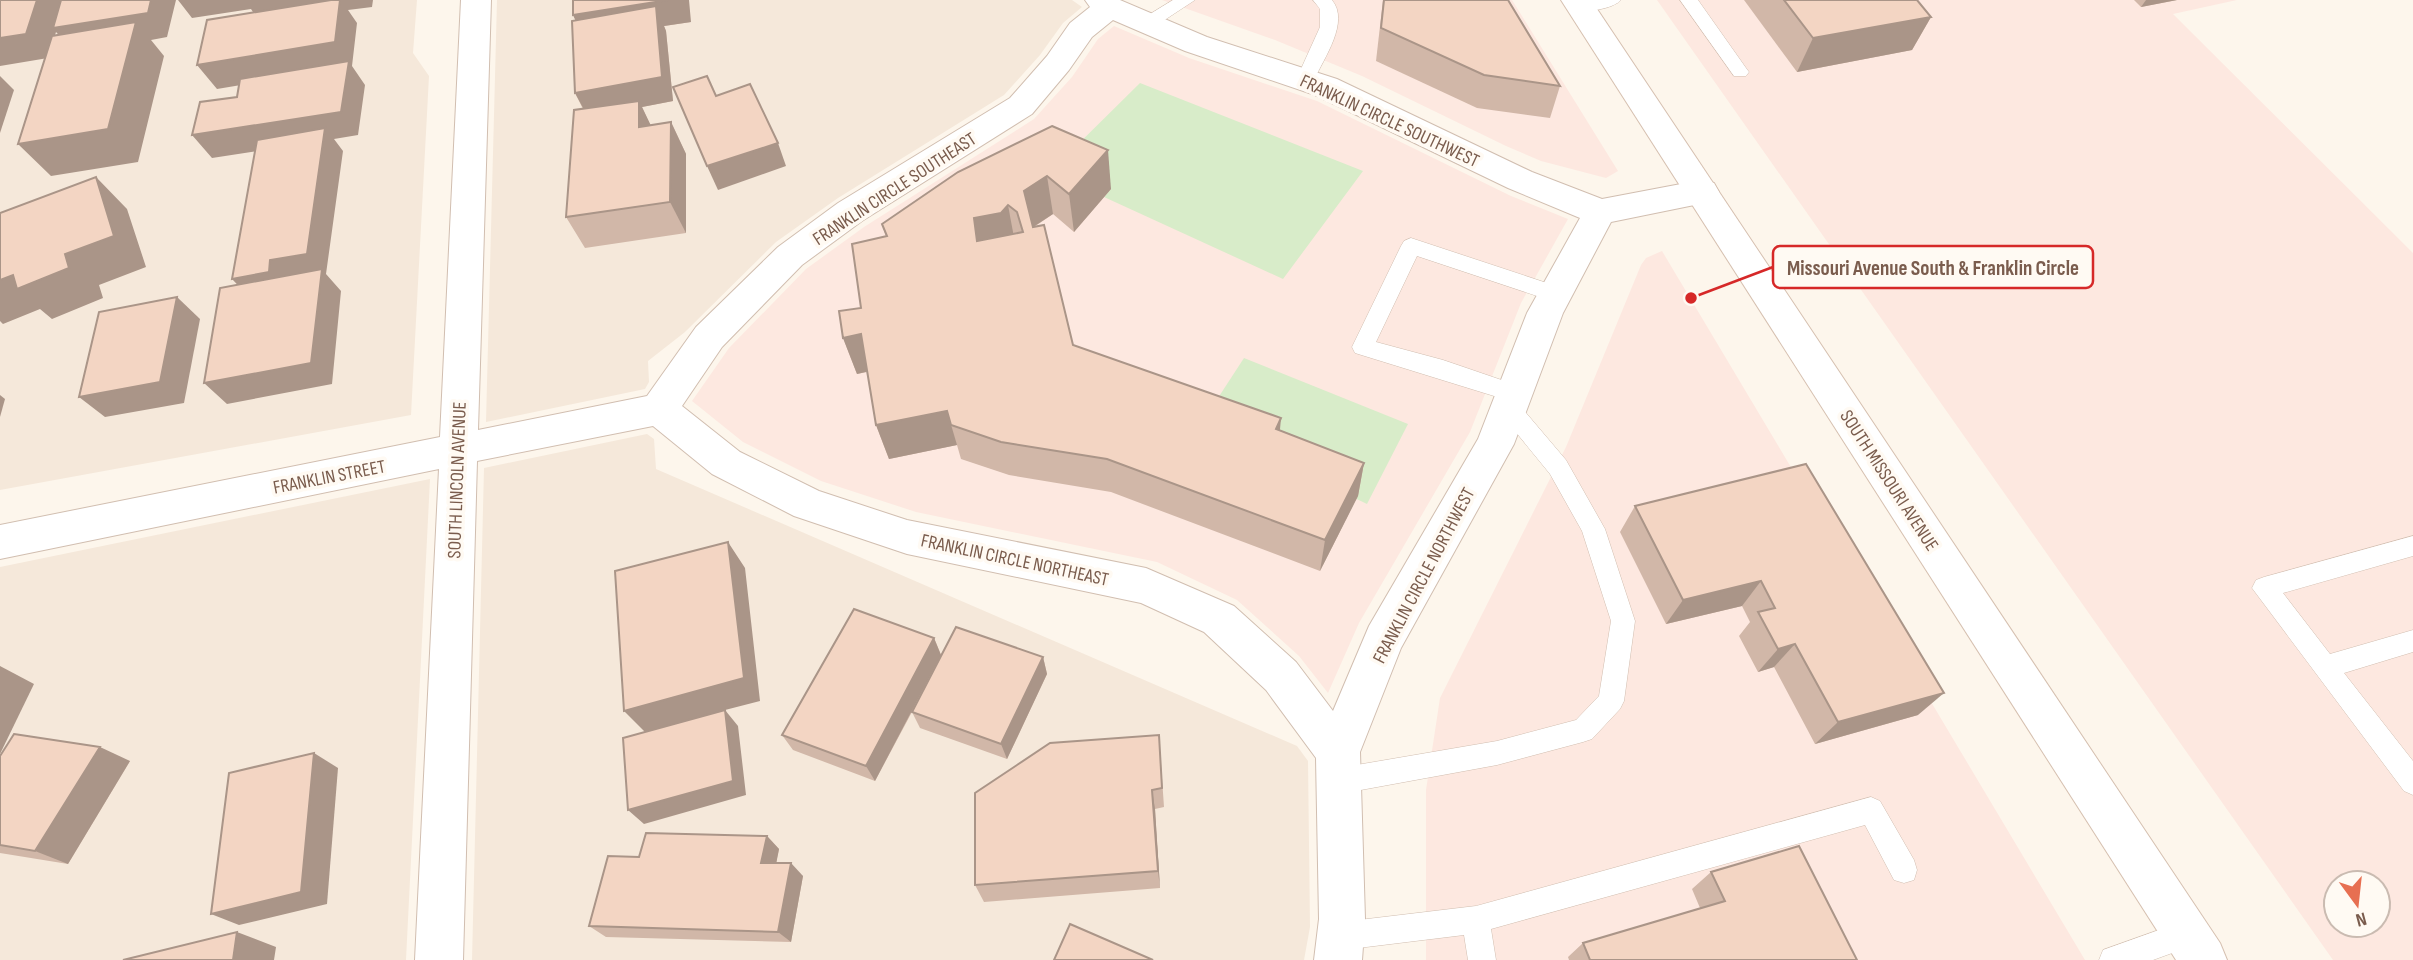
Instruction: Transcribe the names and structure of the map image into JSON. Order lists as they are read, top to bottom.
{
  "streets": {
    "street": [
      "FRANKLIN CIRCLE SOUTHWEST",
      "FRANKLIN CIRCLE SOUTHEAST",
      "FRANKLIN STREET",
      "SOUTH LINCOLN AVENUE",
      "SOUTH MISSOURI AVENUE",
      "FRANKLIN CIRCLE NORTHEAST",
      "FRANKLIN CIRCLE NORTHWEST"
    ]
  },
  "crossings": [
    ["FRANKLIN CIRCLE SOUTHWEST", "FRANKLIN CIRCLE SOUTHEAST"],
    ["FRANKLIN CIRCLE SOUTHWEST", "FRANKLIN CIRCLE NORTHWEST"],
    ["FRANKLIN CIRCLE SOUTHEAST", "FRANKLIN STREET"],
    ["FRANKLIN CIRCLE SOUTHEAST", "FRANKLIN CIRCLE NORTHEAST"],
    ["FRANKLIN STREET", "SOUTH LINCOLN AVENUE"],
    ["FRANKLIN STREET", "FRANKLIN CIRCLE NORTHEAST"],
    ["FRANKLIN CIRCLE NORTHEAST", "FRANKLIN CIRCLE NORTHWEST"]
  ],
  "places": ["Missouri Avenue South & Franklin Circle"],
  "north": "bottom"
}
